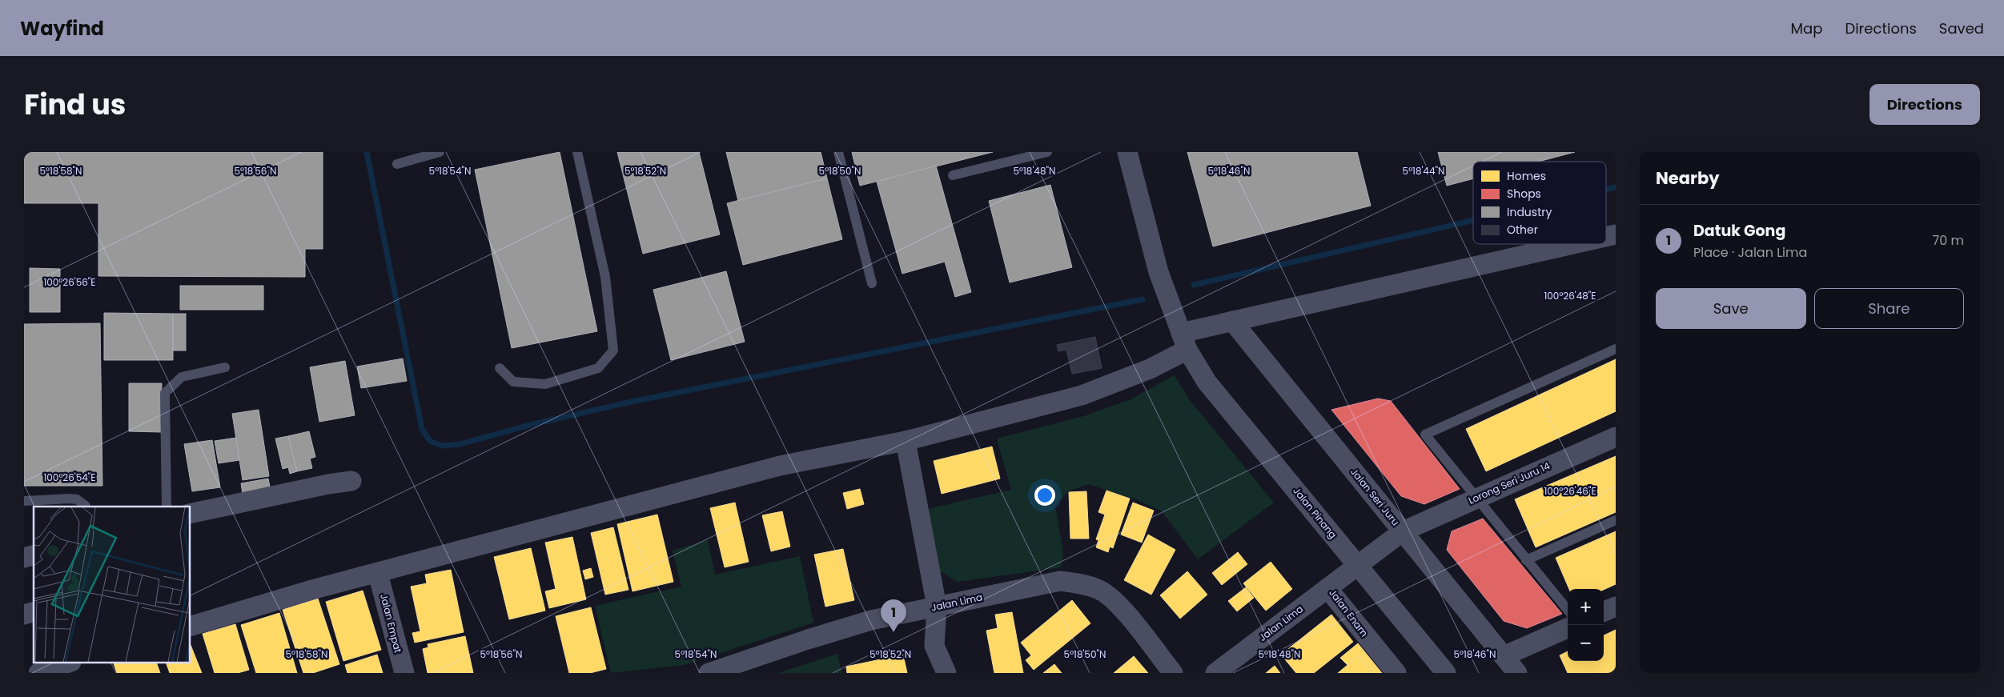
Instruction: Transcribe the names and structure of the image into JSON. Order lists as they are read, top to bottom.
{
  "streets": {
    "street": [
      "Lorong Seri Juru 14",
      "Jalan Seri Juru",
      "Jalan Pinang",
      "Jalan Lima",
      "Jalan Enam",
      "Jalan Empat"
    ]
  },
  "crossings": [
    ["Lorong Seri Juru 14", "Jalan Seri Juru"],
    ["Lorong Seri Juru 14", "Jalan Enam"],
    ["Jalan Seri Juru", "Jalan Enam"],
    ["Jalan Pinang", "Jalan Enam"],
    ["Jalan Lima", "Jalan Enam"]
  ],
  "legend": [
    "Homes",
    "Shops",
    "Industry",
    "Other"
  ],
  "page": {
    "header": "Wayfind",
    "nav": ["Map", "Directions", "Saved"],
    "title": "Find us",
    "buttons": [
      "Directions",
      ["Save", "Share"]
    ],
    "heading": "Nearby",
    "list": [
      {
        "mark": "1",
        "name": "Datuk Gong",
        "note": "Place · Jalan Lima",
        "value": "70 m"
      }
    ],
    "map_buttons": ["+", "−"],
    "pins": "1"
  },
  "coordinates": [
    "5°18'54\"N",
    "5°18'52\"N",
    "5°18'48\"N",
    "5°18'44\"N",
    "5°18'58\"N",
    "5°18'56\"N",
    "5°18'50\"N",
    "5°18'46\"N",
    "100°26'56\"E",
    "100°26'48\"E",
    "100°26'54\"E",
    "100°26'46\"E"
  ]
}
